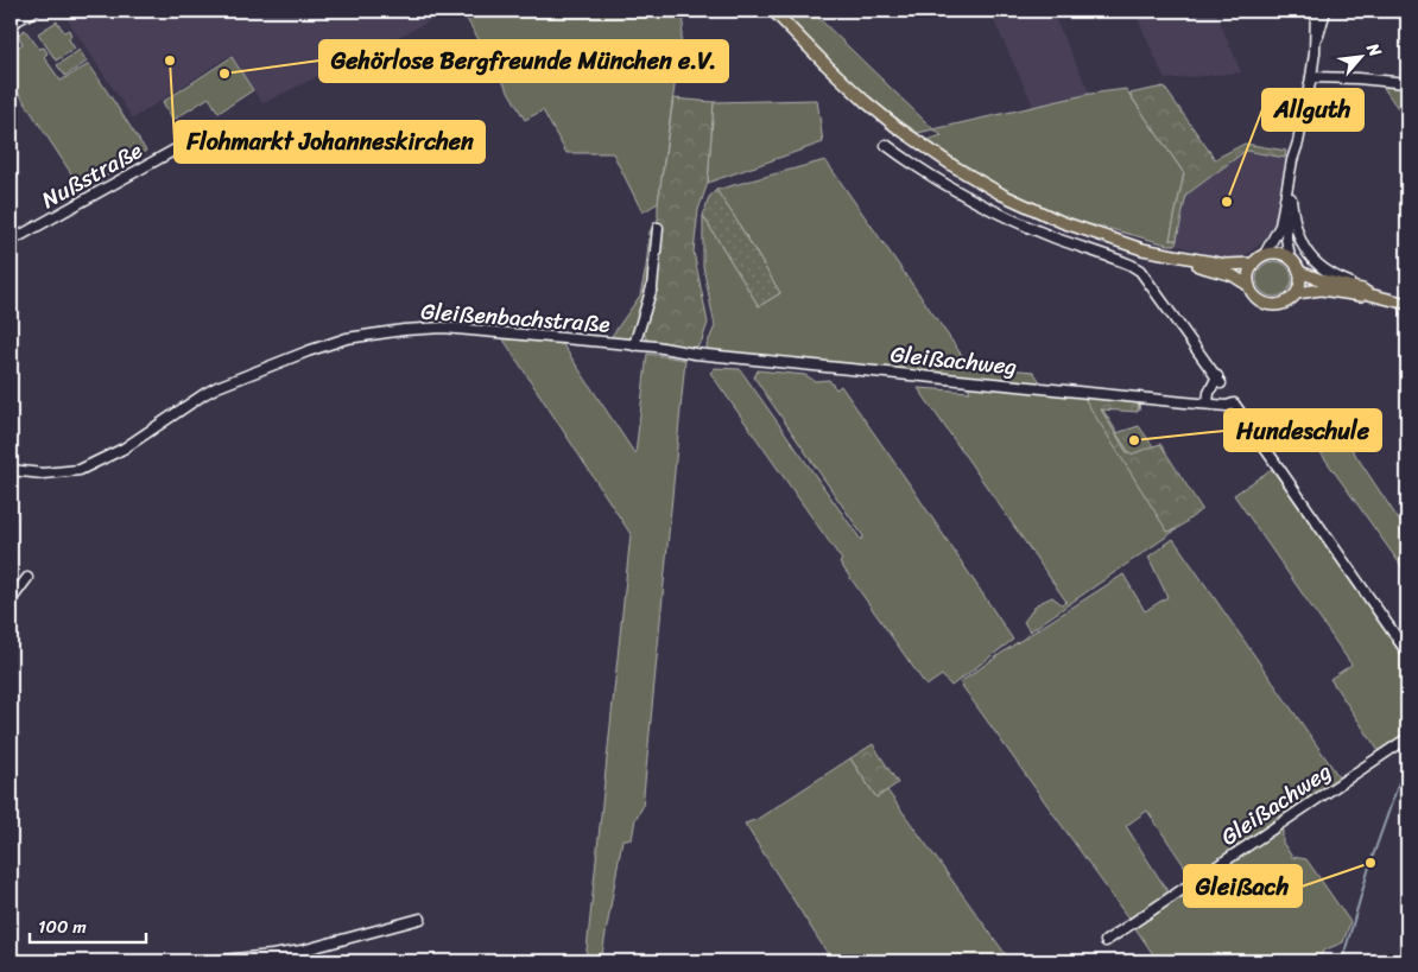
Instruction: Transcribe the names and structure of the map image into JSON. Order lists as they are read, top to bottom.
{
  "streets": {
    "street": ["Nußstraße", "Gleißenbachstraße", "Gleißachweg"]
  },
  "crossings": [
    ["Gleißenbachstraße", "Gleißachweg"]
  ],
  "places": [
    "Flohmarkt Johanneskirchen",
    "Gehörlose Bergfreunde München e.V.",
    "Allguth",
    "Hundeschule",
    "Gleißach"
  ],
  "scale_bar": "100 m",
  "north": "top right"
}
